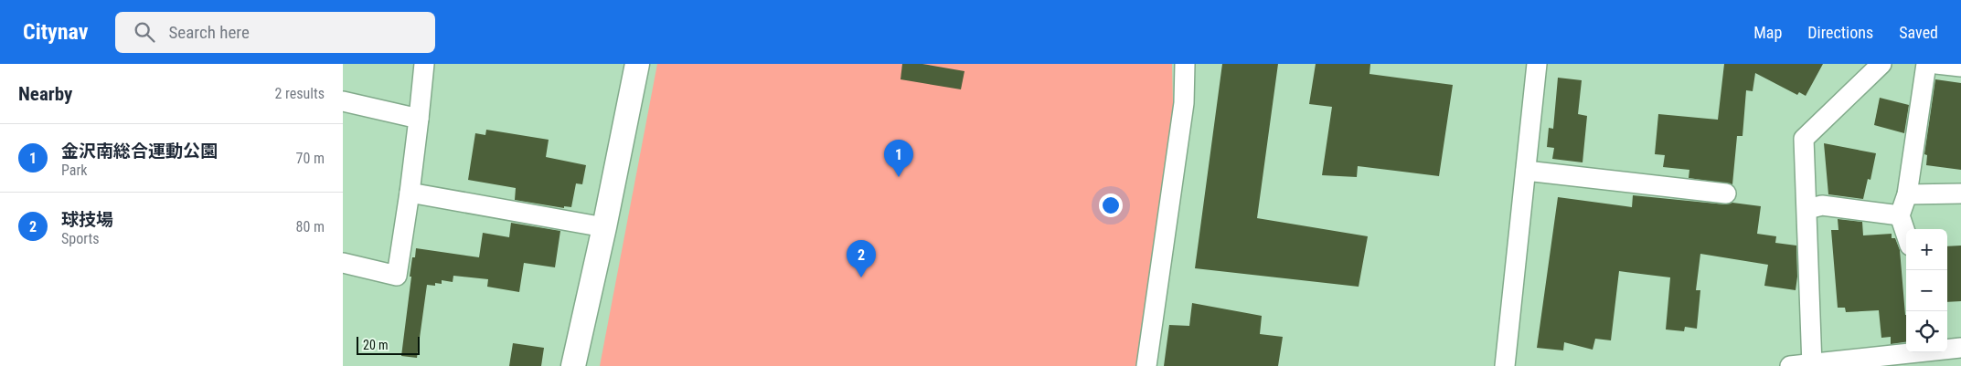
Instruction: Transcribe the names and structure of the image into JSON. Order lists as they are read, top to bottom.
{
  "scale_bar": "20 m",
  "page": {
    "header": "Citynav",
    "search": "Search here",
    "nav": ["Map", "Directions", "Saved"],
    "heading": ["Nearby", "2 results"],
    "list": [
      {
        "mark": "1",
        "name": "金沢南総合運動公園",
        "note": "Park",
        "value": "70 m"
      },
      {
        "mark": "2",
        "name": "球技場",
        "note": "Sports",
        "value": "80 m"
      }
    ],
    "pins": ["1", "2"],
    "map_buttons": ["+", "−"],
    "scale": "20 m"
  }
}
